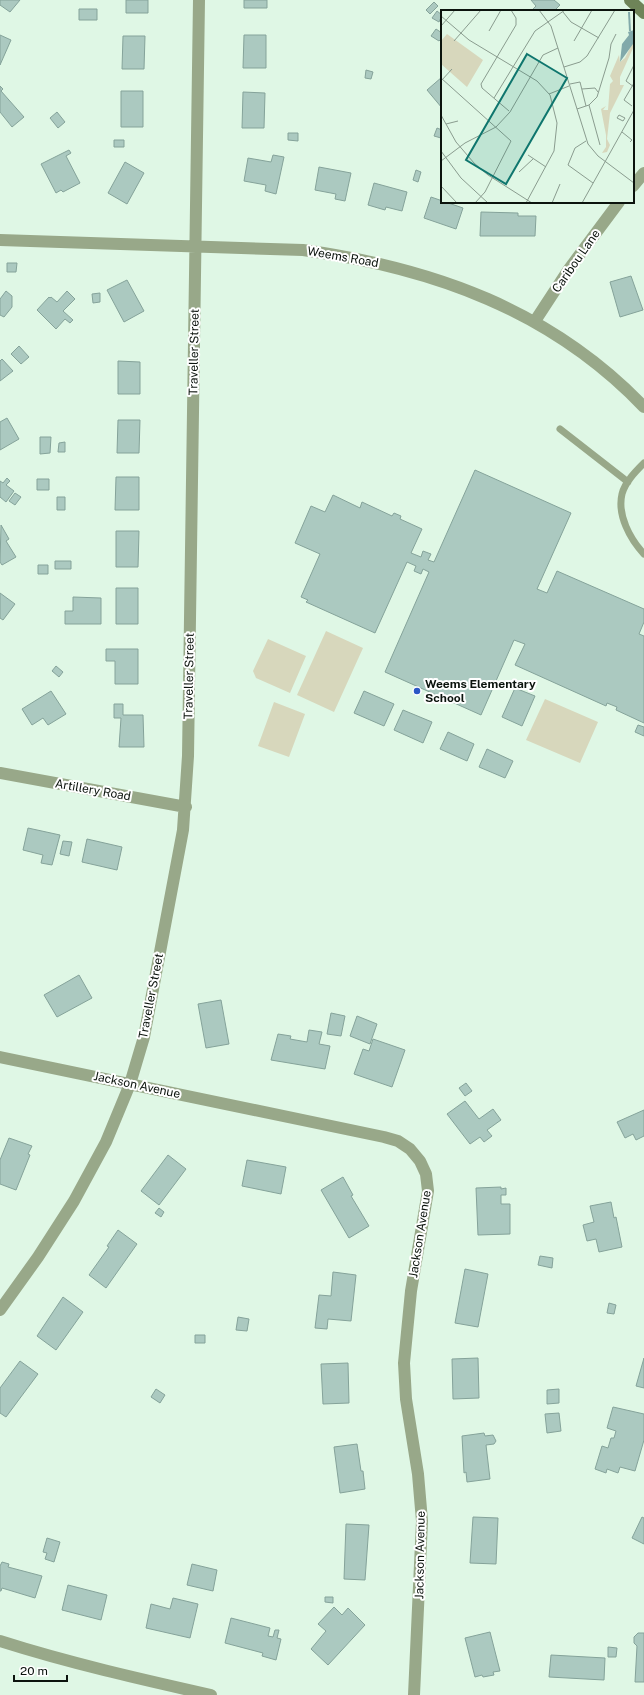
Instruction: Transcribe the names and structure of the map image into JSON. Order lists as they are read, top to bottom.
{
  "streets": {
    "street": [
      "Weems Road",
      "Caribou Lane",
      "Traveller Street",
      "Artillery Road",
      "Jackson Avenue"
    ]
  },
  "crossings": [
    ["Weems Road", "Caribou Lane"],
    ["Weems Road", "Traveller Street"],
    ["Traveller Street", "Artillery Road"],
    ["Traveller Street", "Jackson Avenue"]
  ],
  "places": ["Weems Elementary School"],
  "scale_bar": "20 m"
}
